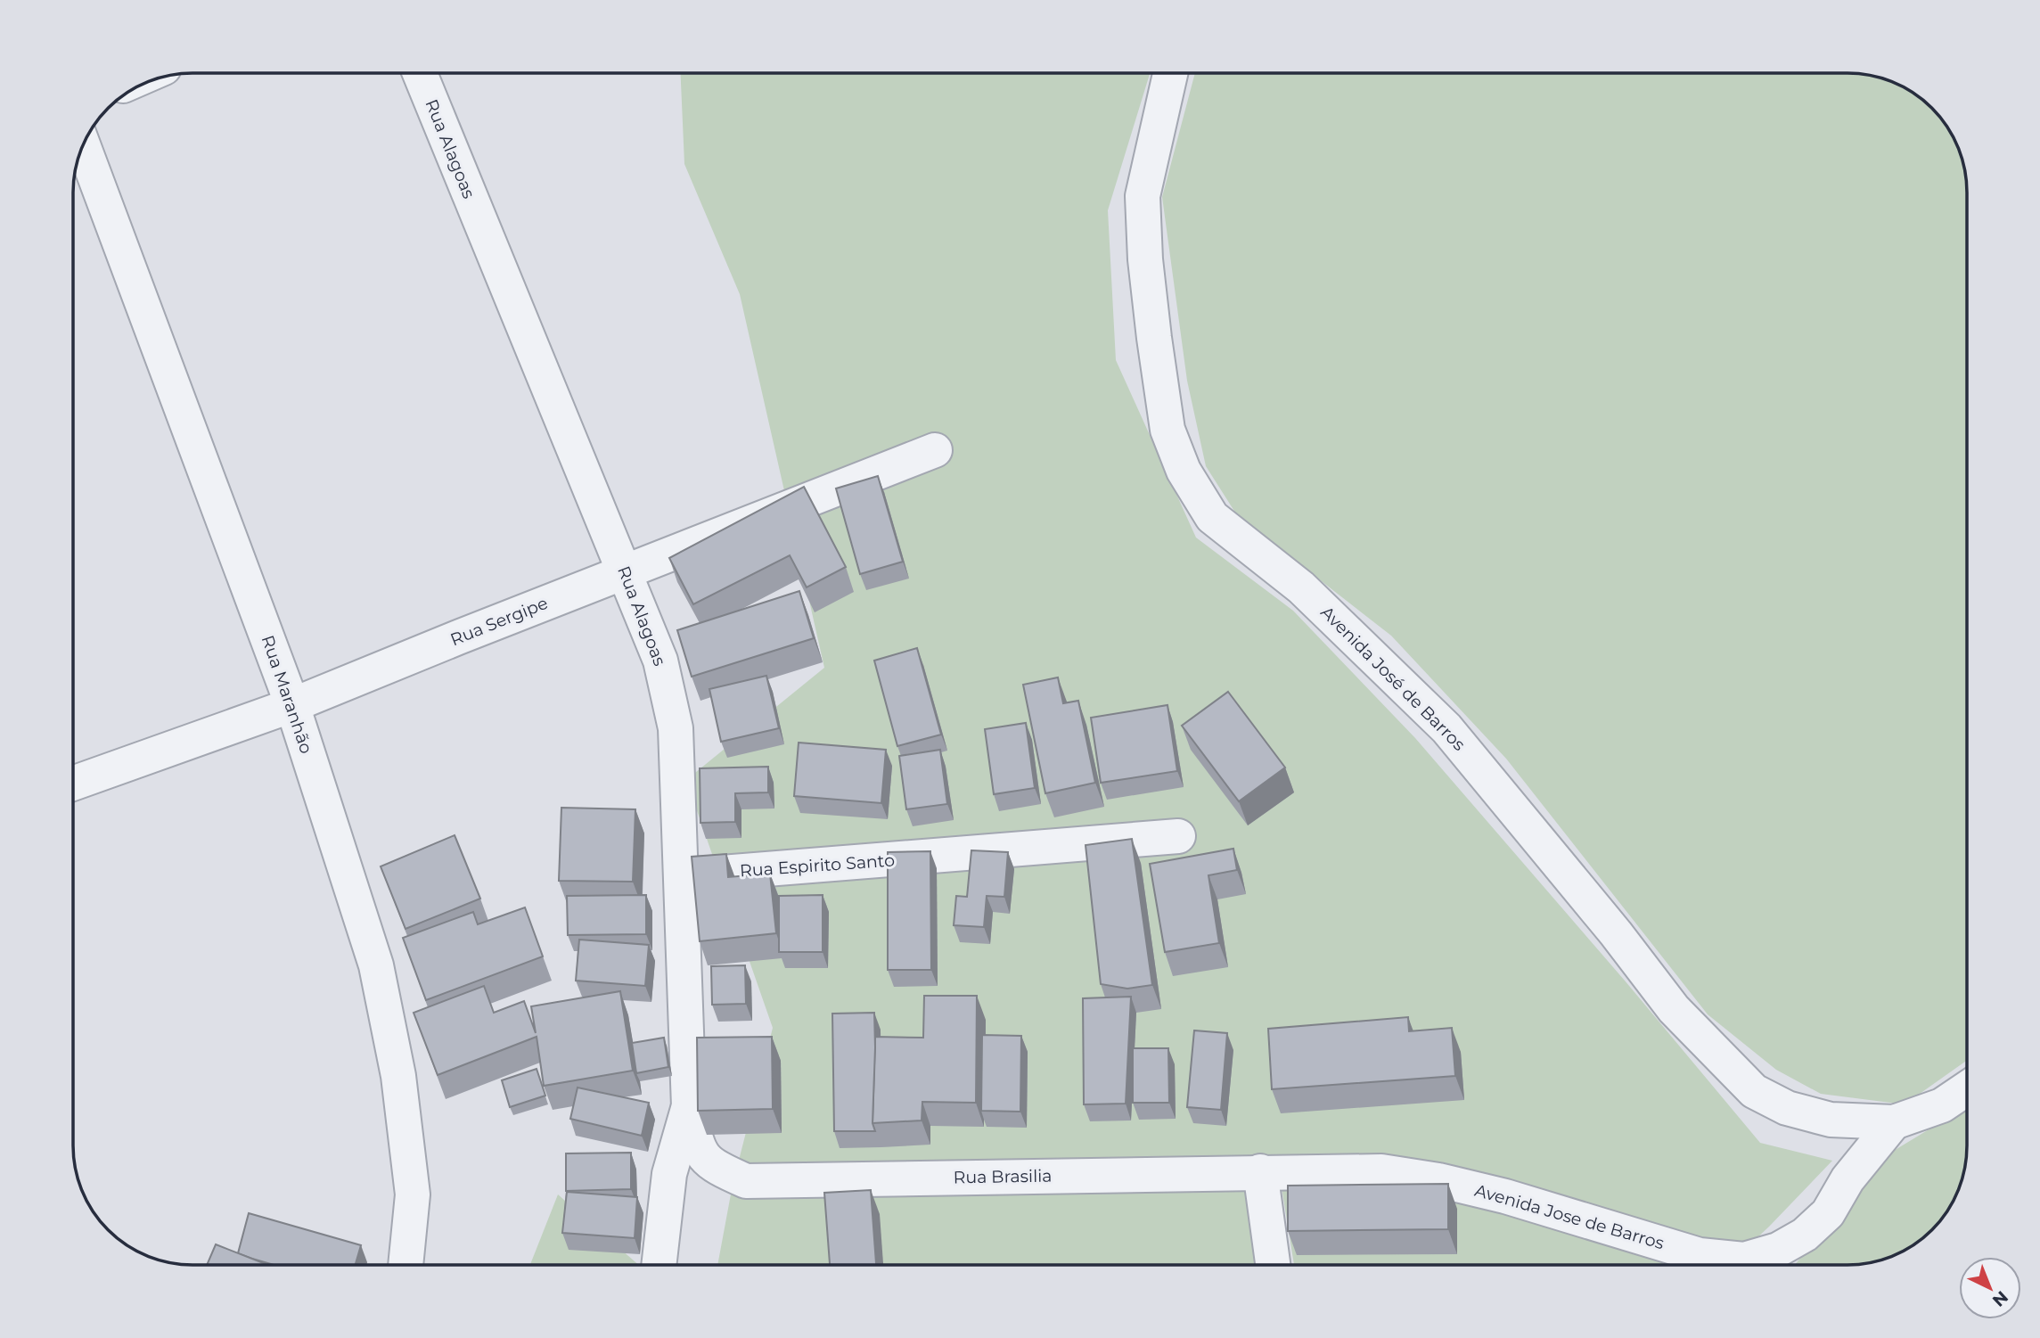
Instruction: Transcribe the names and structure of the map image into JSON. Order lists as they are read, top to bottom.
{
  "streets": {
    "street": [
      "Rua Alagoas",
      "Rua Sergipe",
      "Avenida José de Barros",
      "Rua Maranhão",
      "Rua Espirito Santo",
      "Rua Brasilia",
      "Avenida Jose de Barros"
    ]
  },
  "crossings": [
    ["Rua Alagoas", "Rua Sergipe"],
    ["Rua Alagoas", "Rua Espirito Santo"],
    ["Rua Alagoas", "Rua Brasilia"],
    ["Rua Sergipe", "Rua Maranhão"],
    ["Avenida José de Barros", "Avenida Jose de Barros"],
    ["Rua Brasilia", "Avenida Jose de Barros"]
  ],
  "north": "bottom right"
}
